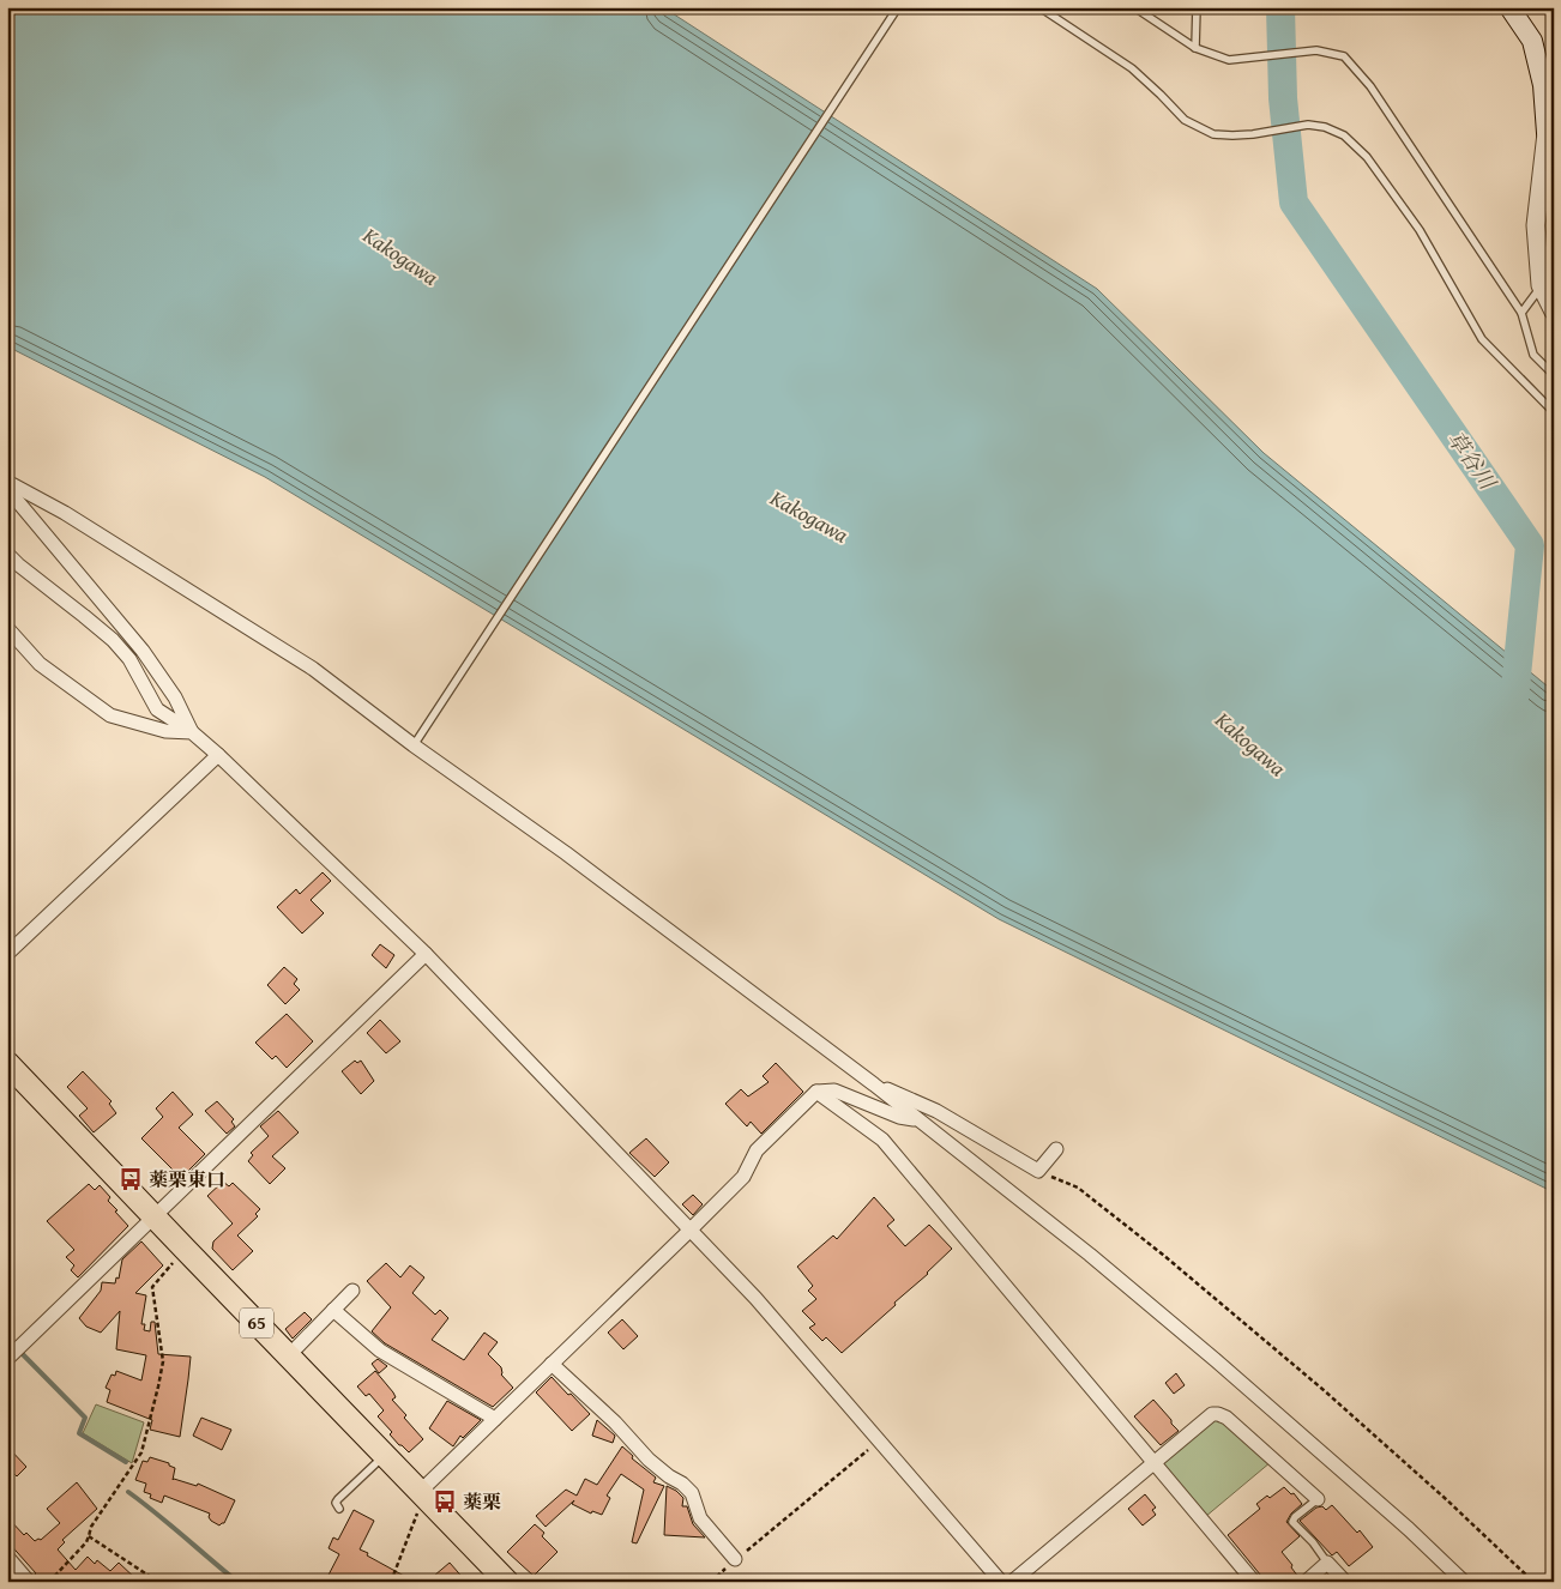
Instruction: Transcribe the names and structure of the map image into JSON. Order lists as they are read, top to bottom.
{
  "streets": {
    "main road": ["65"]
  },
  "water": ["Kakogawa", "草谷川"],
  "places": {
    "bus stop": ["薬栗東口", "薬栗"]
  }
}
